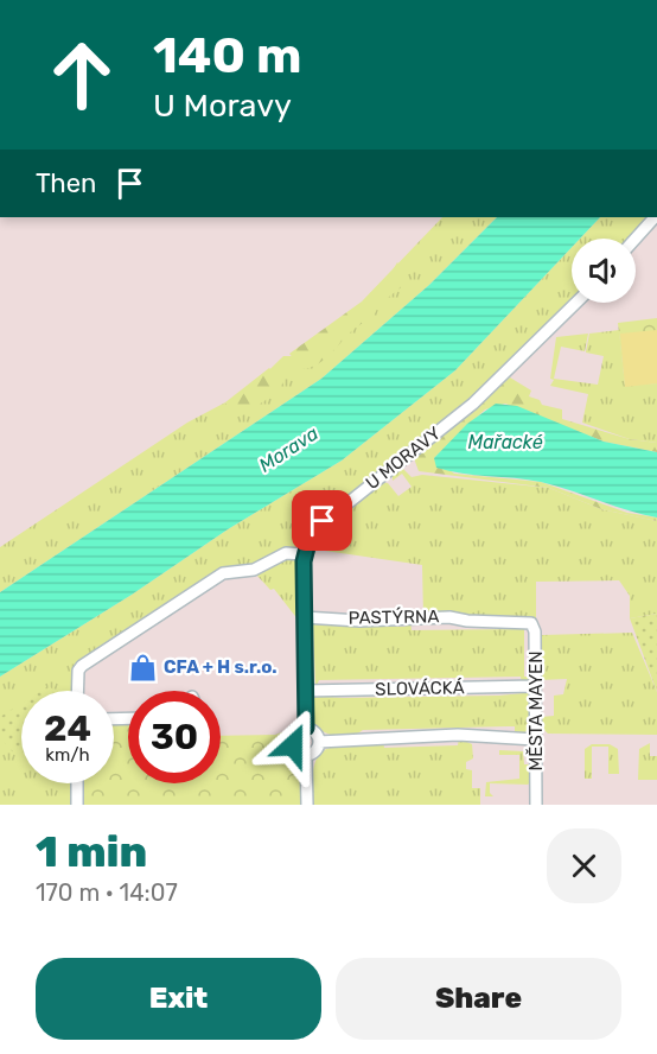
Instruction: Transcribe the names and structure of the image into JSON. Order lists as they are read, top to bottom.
{
  "streets": {
    "street": [
      "U MORAVY",
      "PASTÝRNA",
      "SLOVÁCKÁ",
      "MĚSTA MAYEN"
    ]
  },
  "crossings": [
    ["PASTÝRNA", "MĚSTA MAYEN"],
    ["SLOVÁCKÁ", "MĚSTA MAYEN"]
  ],
  "water": ["Mařacké", "Morava"],
  "places": {
    "shop": ["CFA + H s.r.o."]
  },
  "page": {
    "turn": ["140 m", "U Moravy"],
    "then": "Then",
    "speed": "24 km/h",
    "limit": "30",
    "heading": ["1 min", "170 m · 14:07"],
    "buttons": ["Exit", "Share"]
  }
}
